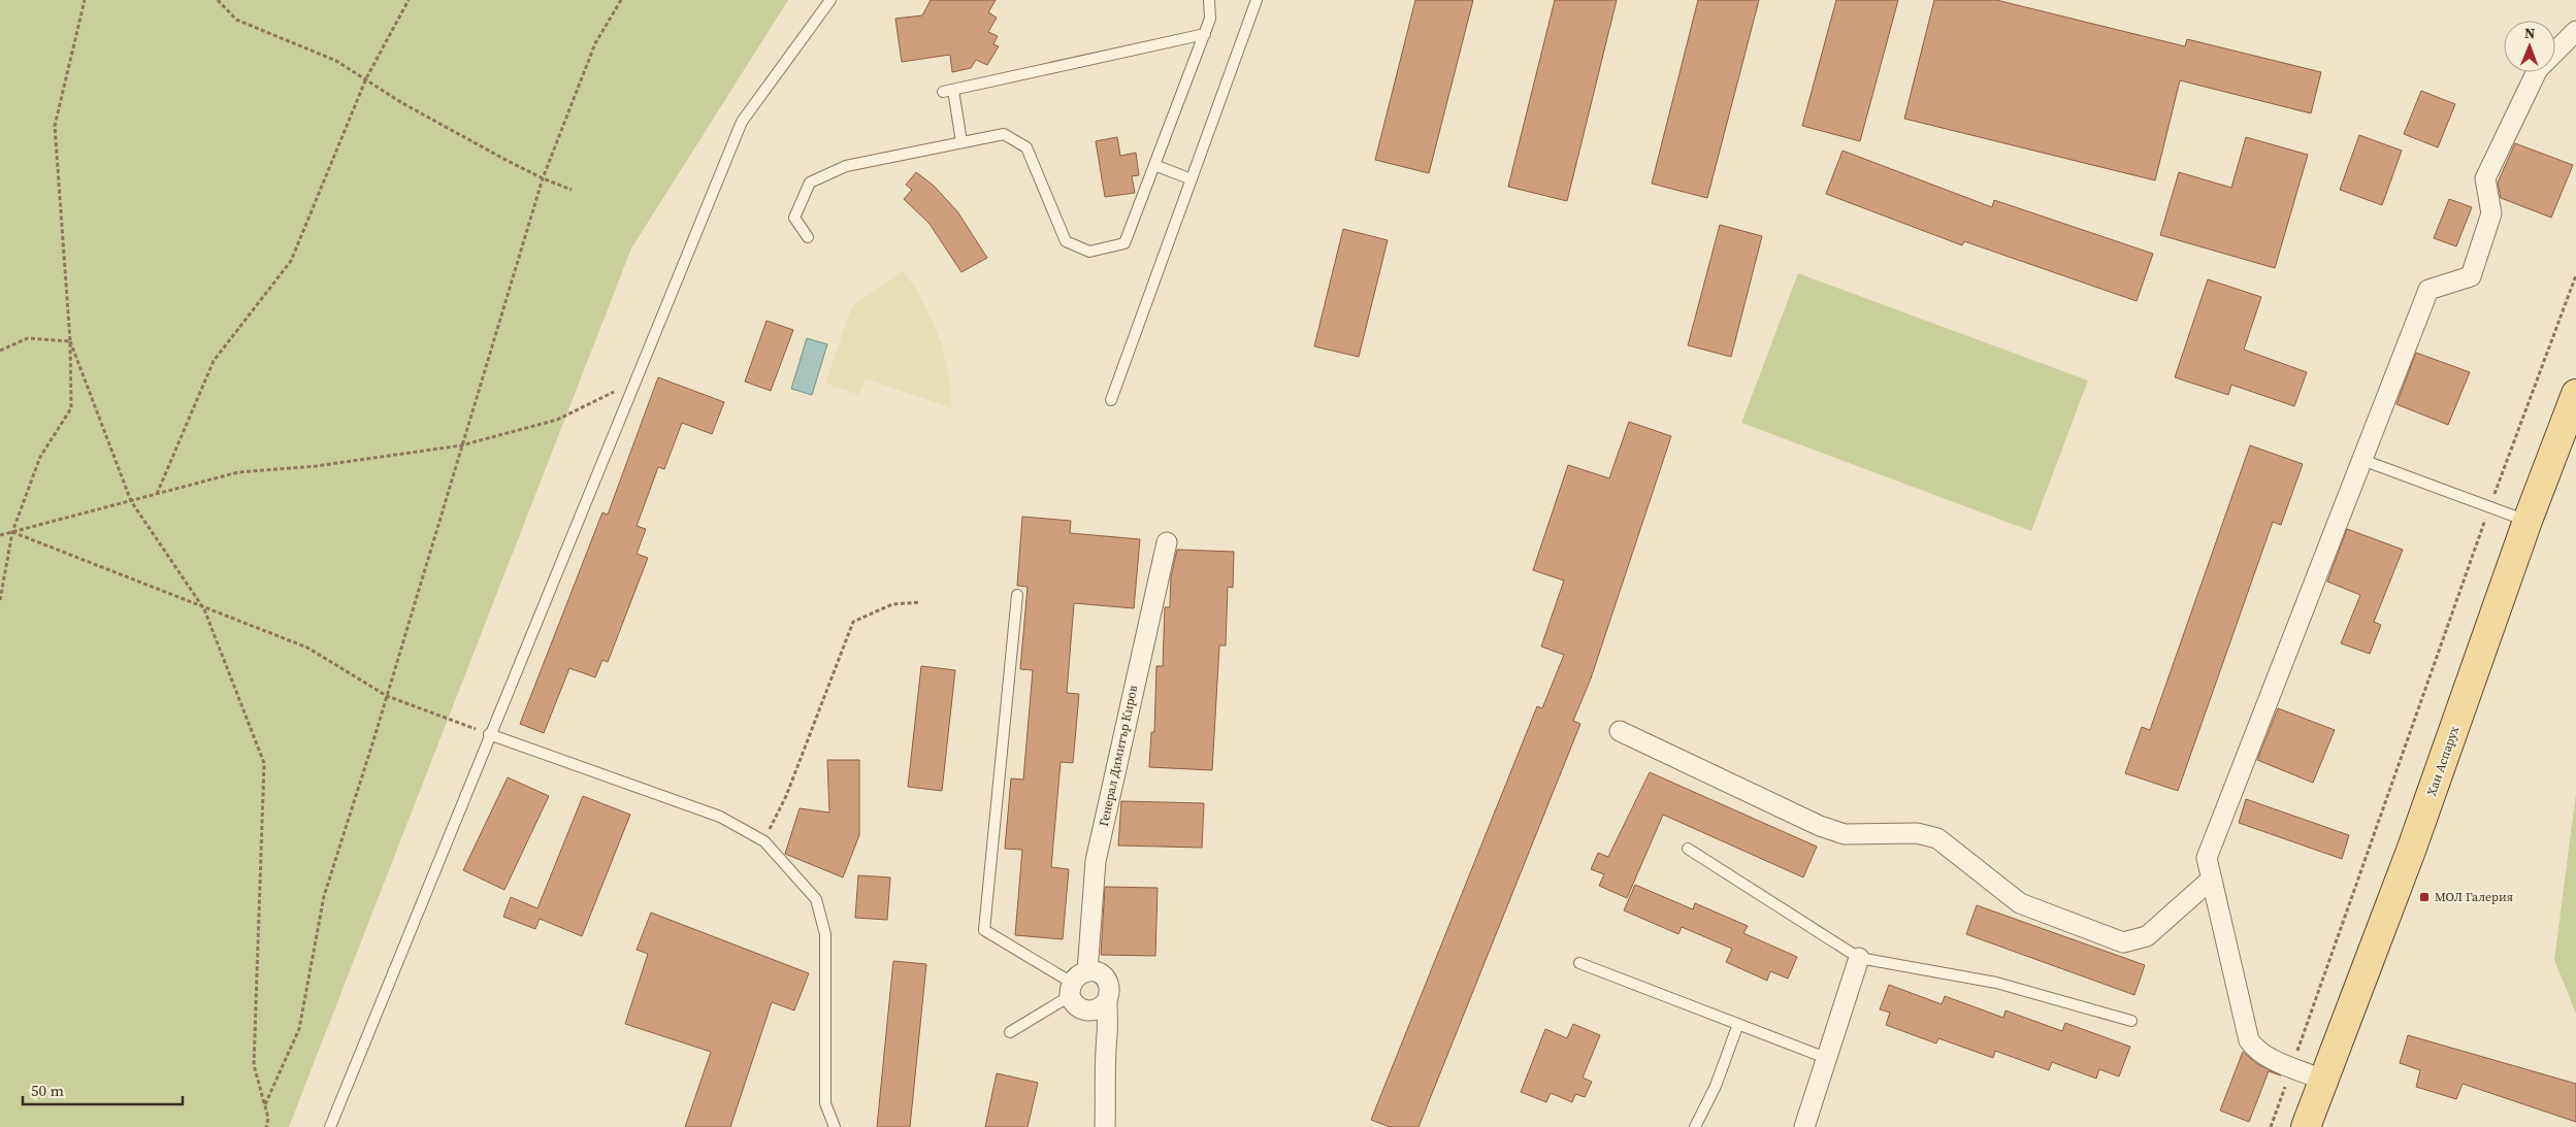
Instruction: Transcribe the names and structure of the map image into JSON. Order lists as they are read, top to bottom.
{
  "streets": {
    "main road": ["Хан Аспарух"],
    "street": ["Генерал Димитър Киров"]
  },
  "places": {
    "transit": ["МОЛ Галерия"]
  },
  "scale_bar": "50 m",
  "north": "top"
}
